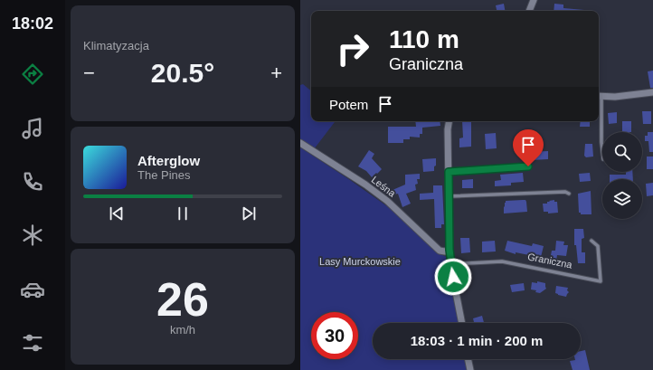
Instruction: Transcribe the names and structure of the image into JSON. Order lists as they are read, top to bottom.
{
  "streets": {
    "street": ["Leśna"],
    "lane": ["Graniczna"]
  },
  "parks": ["Lasy Murckowskie"],
  "page": {
    "tabs": "18:02",
    "tile": [
      "Klimatyzacja",
      ["26", "km/h"]
    ],
    "turn": ["110 m", "Graniczna"],
    "heat": ["−", "20.5°", "+"],
    "then": "Potem",
    "song": ["Afterglow", "The Pines"],
    "limit": "30",
    "trip": "18:03 · 1 min · 200 m"
  }
}
